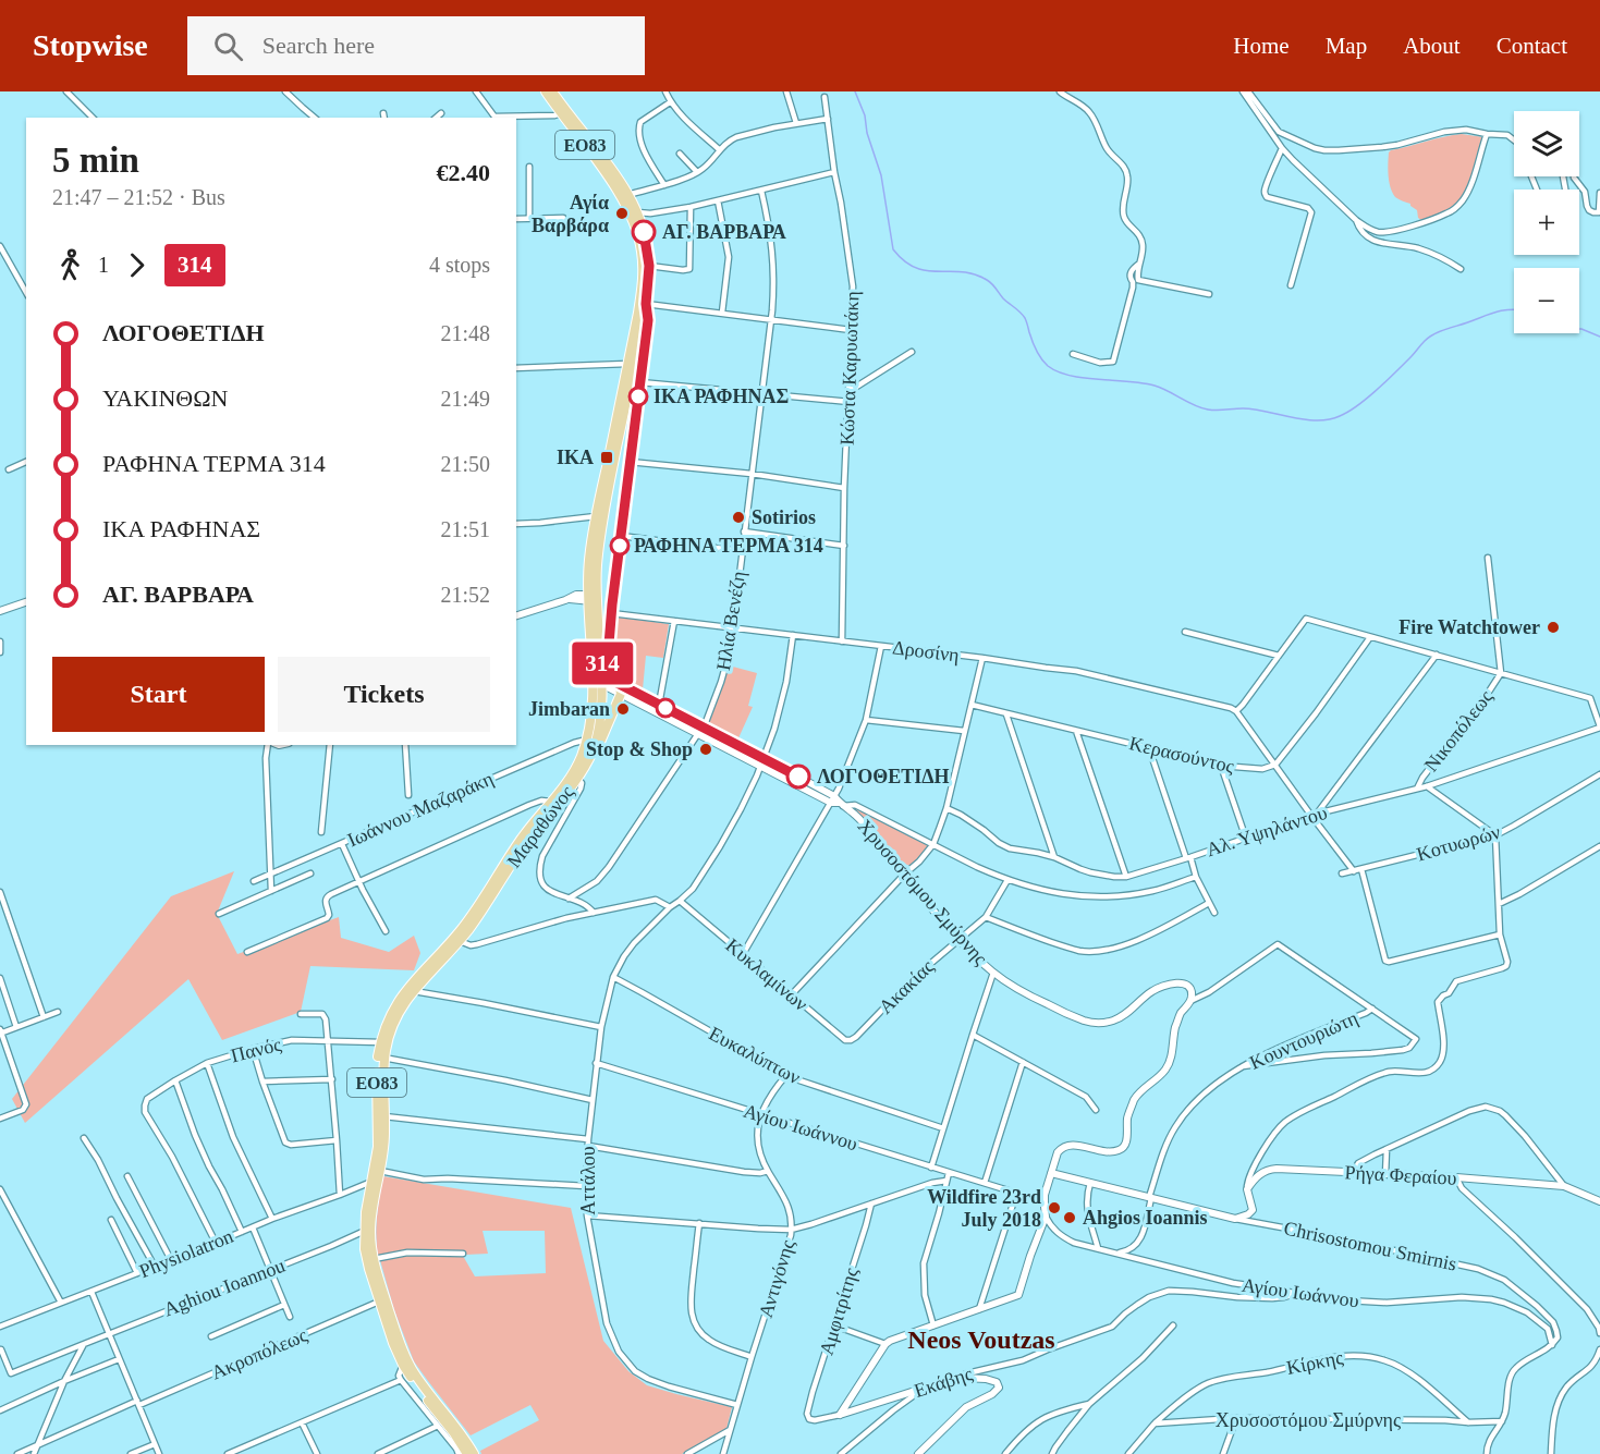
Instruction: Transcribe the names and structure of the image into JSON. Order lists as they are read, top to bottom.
{
  "streets": {
    "main road": ["ΕΟ83", "Μαραθώνος"],
    "street": [
      "Κώστα Καρυωτάκη",
      "Ηλία Βενέζη",
      "Δροσίνη",
      "Νικοπόλεως",
      "Κερασούντος",
      "Ιωάννου Μαζαράκη",
      "Αλ. Υψηλάντου",
      "Κοτυωρών",
      "Χρυσοστόμου Σμύρνης",
      "Κυκλαμίνων",
      "Ακακίας",
      "Κουντουριώτη",
      "Πανός",
      "Ευκαλύπτων",
      "Αγίου Ιωάννου",
      "Ρήγα Φεραίου",
      "Αττάλου",
      "Chrisostomou Smirnis",
      "Physiolatron",
      "Αντιγόνης",
      "Aghiou Ioannou",
      "Αμφιτρίτης",
      "Ακροπόλεως",
      "Κίρκης",
      "Εκάβης"
    ]
  },
  "crossings": [
    ["Κώστα Καρυωτάκη", "Δροσίνη"],
    ["Ηλία Βενέζη", "Δροσίνη"],
    ["Ηλία Βενέζη", "Χρυσοστόμου Σμύρνης"],
    ["Δροσίνη", "Αττάλου"],
    ["Νικοπόλεως", "Αλ. Υψηλάντου"],
    ["Ιωάννου Μαζαράκη", "Μαραθώνος"],
    ["Μαραθώνος", "Χρυσοστόμου Σμύρνης"],
    ["Μαραθώνος", "Πανός"],
    ["Μαραθώνος", "Physiolatron"],
    ["Μαραθώνος", "Aghiou Ioannou"],
    ["Μαραθώνος", "Ακροπόλεως"],
    ["Χρυσοστόμου Σμύρνης", "Ακακίας"],
    ["Χρυσοστόμου Σμύρνης", "Αττάλου"],
    ["Χρυσοστόμου Σμύρνης", "Κίρκης"],
    ["Κυκλαμίνων", "Ακακίας"],
    ["Κυκλαμίνων", "Αττάλου"],
    ["Κουντουριώτη", "Αγίου Ιωάννου"],
    ["Κουντουριώτη", "Chrisostomou Smirnis"],
    ["Πανός", "Physiolatron"],
    ["Ευκαλύπτων", "Αττάλου"],
    ["Ευκαλύπτων", "Αντιγόνης"],
    ["Αγίου Ιωάννου", "Αττάλου"],
    ["Αγίου Ιωάννου", "Chrisostomou Smirnis"],
    ["Αγίου Ιωάννου", "Αντιγόνης"],
    ["Αγίου Ιωάννου", "Εκάβης"],
    ["Αττάλου", "Αντιγόνης"],
    ["Αμφιτρίτης", "Εκάβης"]
  ],
  "districts": ["Neos Voutzas"],
  "places": {
    "other": [
      "Αγία Βαρβάρα",
      "ΑΓ. ΒΑΡΒΑΡΑ",
      "ΙΚΑ ΡΑΦΗΝΑΣ",
      "Sotirios",
      "ΡΑΦΗΝΑ ΤΕΡΜΑ 314",
      "Fire Watchtower",
      "Jimbaran",
      "Stop & Shop",
      "ΛΟΓΟΘΕΤΙΔΗ",
      "Wildfire 23rd July 2018",
      "Ahgios Ioannis"
    ],
    "transit": ["ΙΚΑ"]
  },
  "lines": ["bus line 314"],
  "page": {
    "header": "Stopwise",
    "search": "Search here",
    "nav": [
      "Home",
      "Map",
      "About",
      "Contact"
    ],
    "on_map": "314",
    "map_buttons": ["+", "−"],
    "heading": ["5 min", "21:47 – 21:52 · Bus", "€2.40"],
    "legs": ["1", "314", "4 stops"],
    "list": [
      {
        "name": "ΛΟΓΟΘΕΤΙΔΗ",
        "value": "21:48"
      },
      {
        "name": "ΥΑΚΙΝΘΩΝ",
        "value": "21:49"
      },
      {
        "name": "ΡΑΦΗΝΑ ΤΕΡΜΑ 314",
        "value": "21:50"
      },
      {
        "name": "ΙΚΑ ΡΑΦΗΝΑΣ",
        "value": "21:51"
      },
      {
        "name": "ΑΓ. ΒΑΡΒΑΡΑ",
        "value": "21:52"
      }
    ],
    "buttons": ["Start", "Tickets"]
  }
}
